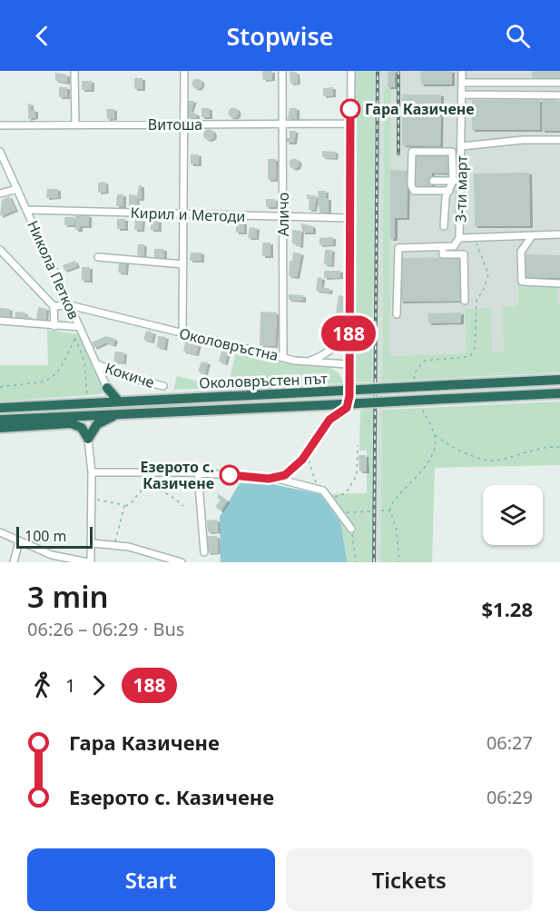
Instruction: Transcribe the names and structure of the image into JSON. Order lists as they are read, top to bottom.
{
  "streets": {
    "highway": ["Околовръстен път"],
    "street": [
      "Витоша",
      "3-ти март",
      "Кирил и Методи",
      "Аличо",
      "Никола Петков",
      "Околовръстна",
      "Кокиче"
    ]
  },
  "crossings": [
    ["Витоша", "Аличо"],
    ["Кирил и Методи", "Аличо"],
    ["Кирил и Методи", "Никола Петков"],
    ["Аличо", "Околовръстна"],
    ["Никола Петков", "Околовръстна"],
    ["Никола Петков", "Кокиче"]
  ],
  "places": ["Гара Казичене", "Езерото с. Казичене"],
  "lines": ["bus line 188"],
  "scale_bar": "100 m",
  "page": {
    "header": "Stopwise",
    "on_map": "188",
    "scale": "100 m",
    "heading": ["3 min", "06:26 – 06:29 · Bus", "$1.28"],
    "legs": ["1", "188"],
    "list": [
      {
        "name": "Гара Казичене",
        "value": "06:27"
      },
      {
        "name": "Езерото с. Казичене",
        "value": "06:29"
      }
    ],
    "buttons": ["Start", "Tickets"]
  }
}
